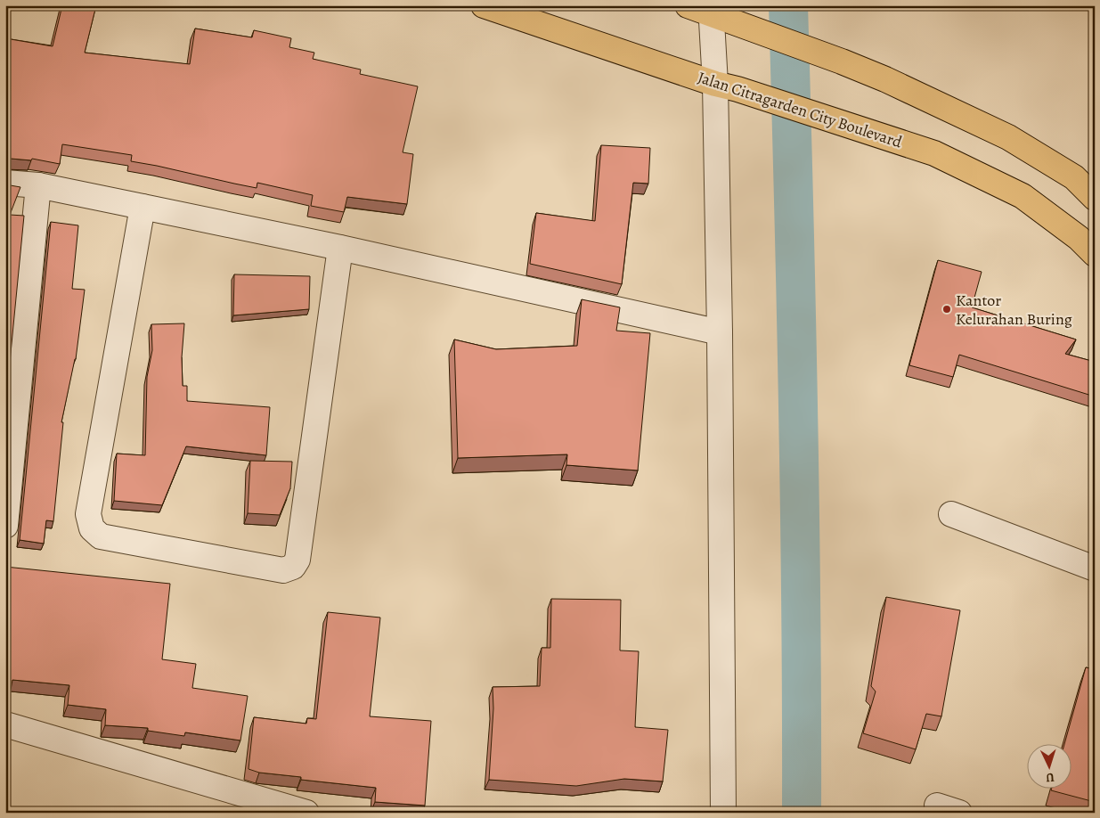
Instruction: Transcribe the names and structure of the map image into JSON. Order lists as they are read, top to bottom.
{
  "streets": {
    "main road": ["Jalan Citragarden City Boulevard"]
  },
  "places": ["Kantor Kelurahan Buring"],
  "north": "bottom"
}
